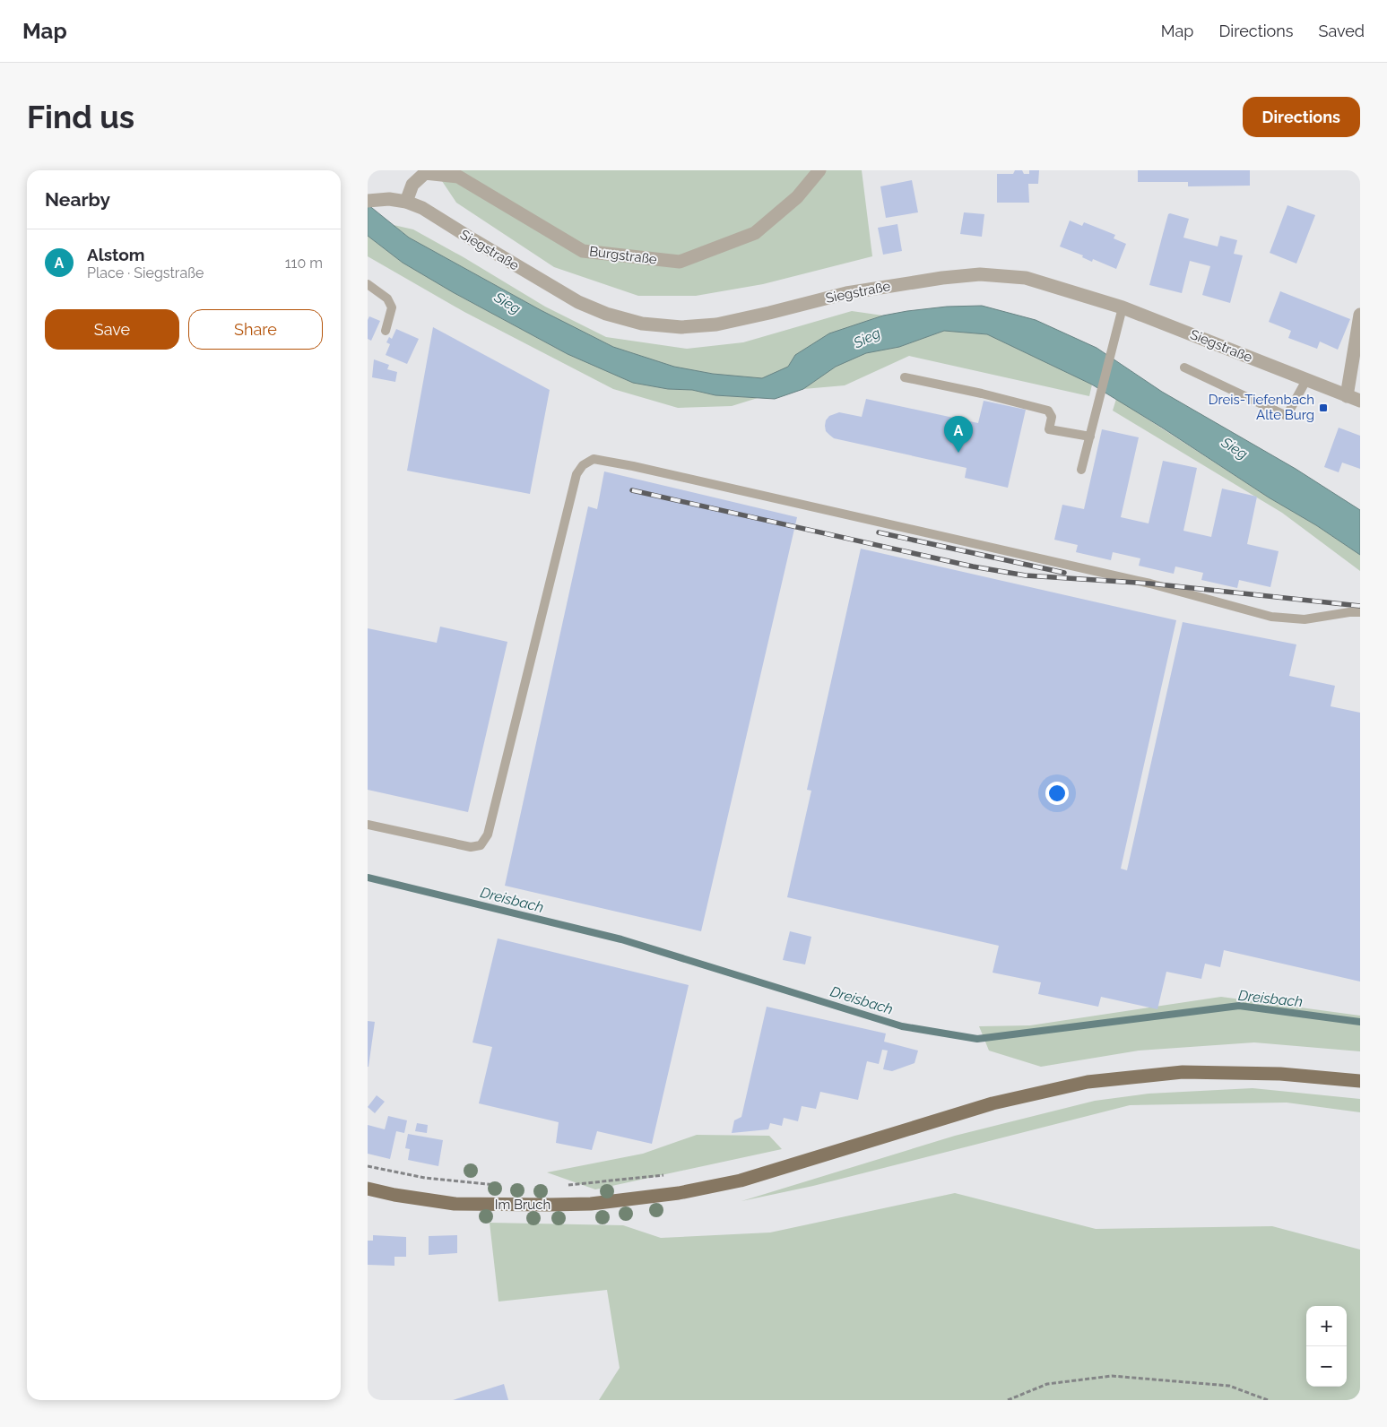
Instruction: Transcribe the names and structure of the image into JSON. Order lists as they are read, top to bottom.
{
  "streets": {
    "main road": ["Im Bruch"],
    "street": ["Siegstraße", "Burgstraße"]
  },
  "crossings": [
    ["Siegstraße", "Burgstraße"]
  ],
  "water": ["Sieg", "Dreisbach"],
  "places": {
    "transit": ["Dreis-Tiefenbach Alte Burg"]
  },
  "page": {
    "header": "Map",
    "nav": ["Map", "Directions", "Saved"],
    "buttons": [
      "Directions",
      ["Save", "Share"]
    ],
    "title": "Find us",
    "heading": "Nearby",
    "list": [
      {
        "mark": "A",
        "name": "Alstom",
        "note": "Place · Siegstraße",
        "value": "110 m"
      }
    ],
    "pins": "A",
    "map_buttons": ["+", "−"]
  }
}
